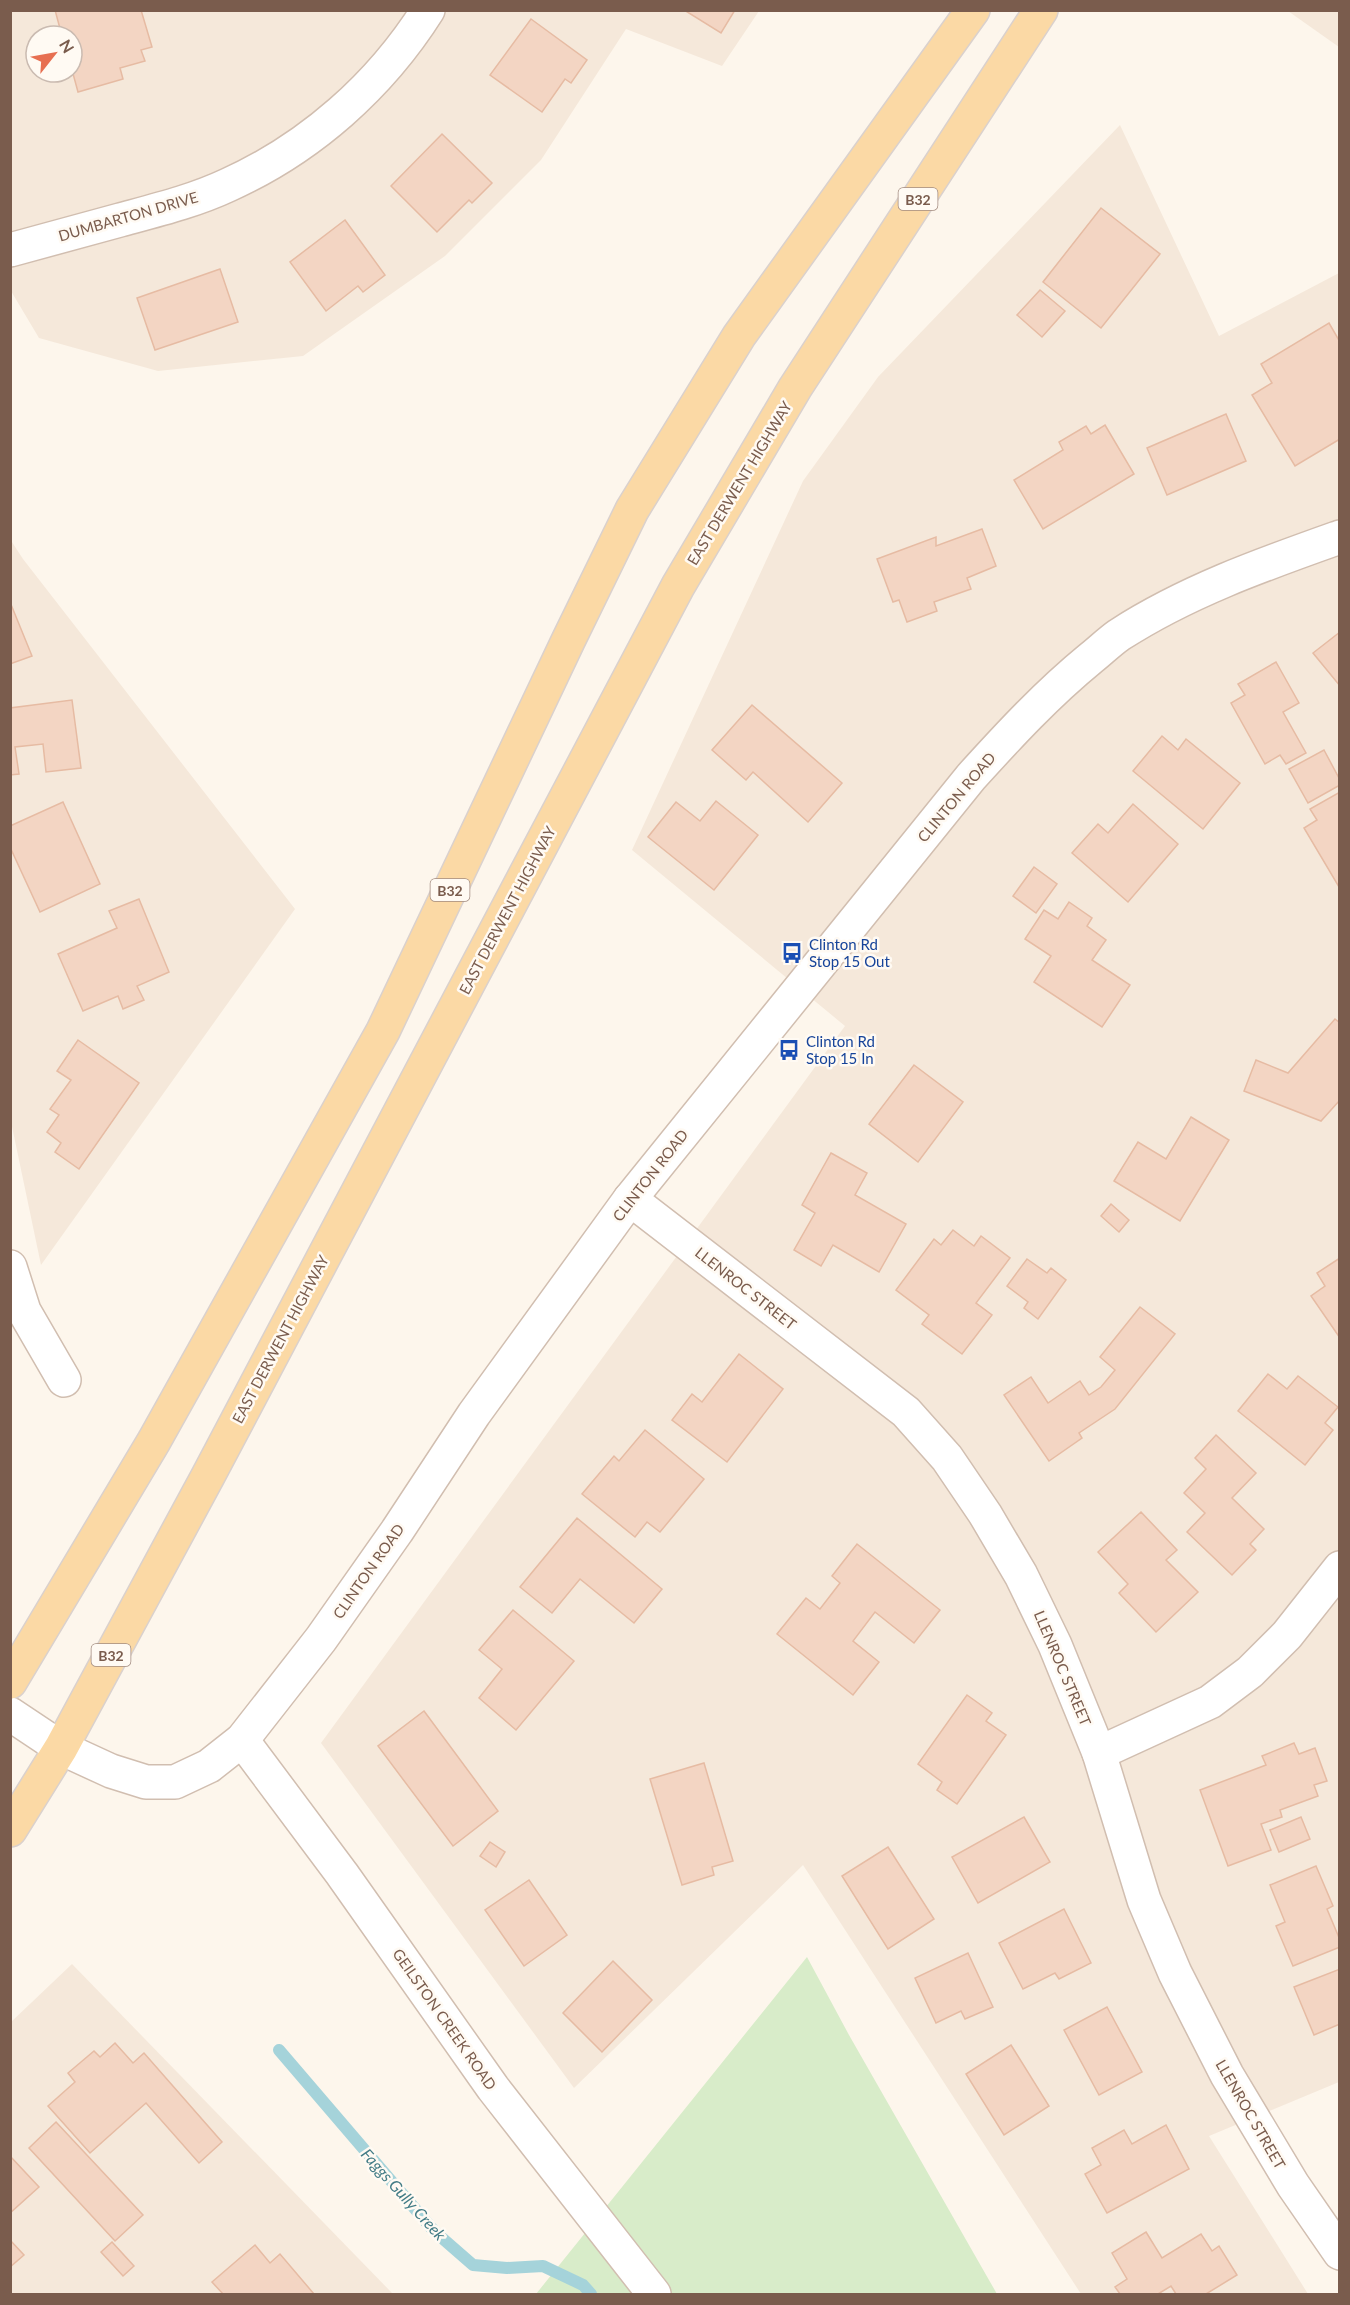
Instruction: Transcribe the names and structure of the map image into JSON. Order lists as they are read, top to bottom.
{
  "streets": {
    "main road": ["B32", "EAST DERWENT HIGHWAY"],
    "street": [
      "DUMBARTON DRIVE",
      "CLINTON ROAD",
      "LLENROC STREET",
      "GEILSTON CREEK ROAD"
    ]
  },
  "crossings": [
    ["EAST DERWENT HIGHWAY", "CLINTON ROAD"],
    ["CLINTON ROAD", "LLENROC STREET"],
    ["CLINTON ROAD", "GEILSTON CREEK ROAD"]
  ],
  "water": ["Faggs Gully Creek"],
  "places": {
    "bus stop": ["Clinton Rd Stop 15 Out", "Clinton Rd Stop 15 In"]
  },
  "north": "top right"
}
